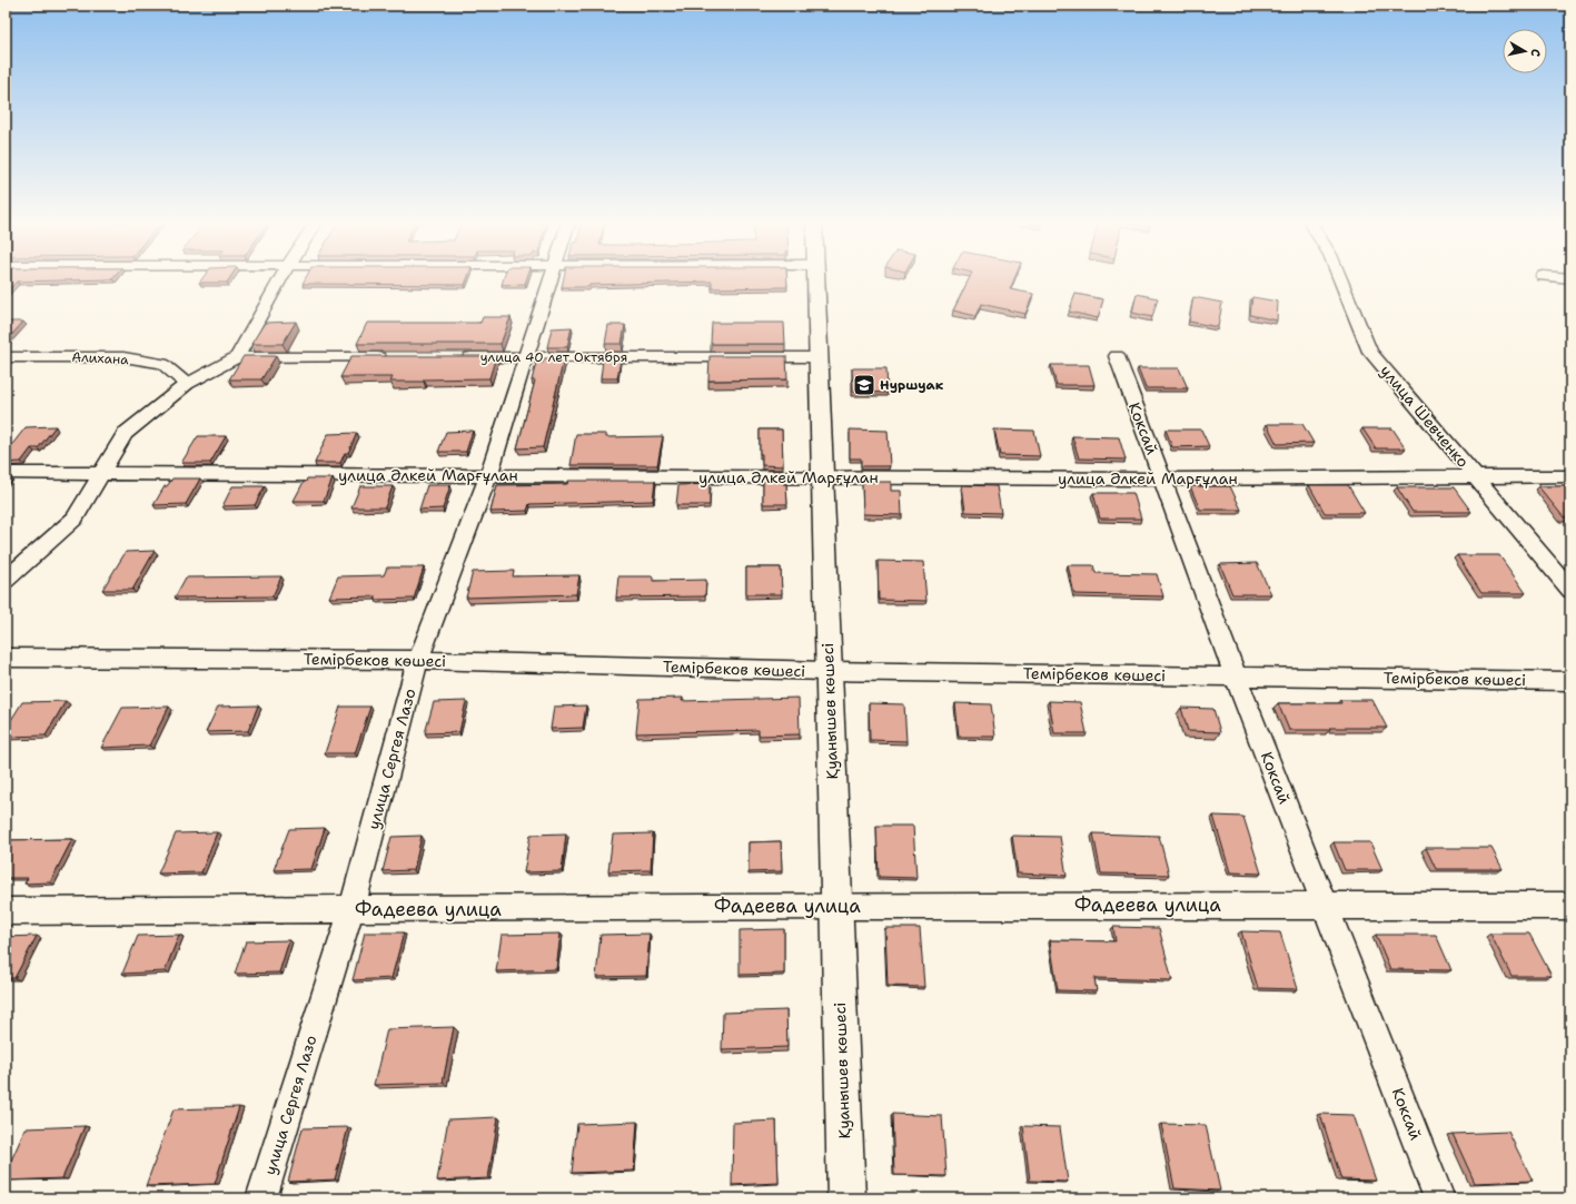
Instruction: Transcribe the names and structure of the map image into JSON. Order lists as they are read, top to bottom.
{
  "streets": {
    "street": [
      "улица 40 лет Октября",
      "Алихана",
      "улица Шевченко",
      "Коксай",
      "улица Әлкей Марғұлан",
      "Темірбеков көшесі",
      "Қуанышев көшесі",
      "улица Сергея Лазо",
      "Фадеева улица"
    ]
  },
  "crossings": [
    ["улица 40 лет Октября", "Қуанышев көшесі"],
    ["улица 40 лет Октября", "улица Сергея Лазо"],
    ["улица Шевченко", "улица Әлкей Марғұлан"],
    ["Коксай", "улица Әлкей Марғұлан"],
    ["Коксай", "Темірбеков көшесі"],
    ["Коксай", "Фадеева улица"],
    ["улица Әлкей Марғұлан", "Қуанышев көшесі"],
    ["улица Әлкей Марғұлан", "улица Сергея Лазо"],
    ["Темірбеков көшесі", "Қуанышев көшесі"],
    ["Темірбеков көшесі", "улица Сергея Лазо"],
    ["Қуанышев көшесі", "Фадеева улица"],
    ["улица Сергея Лазо", "Фадеева улица"]
  ],
  "places": {
    "school or university": ["Нуршуак"]
  },
  "north": "right"
}
